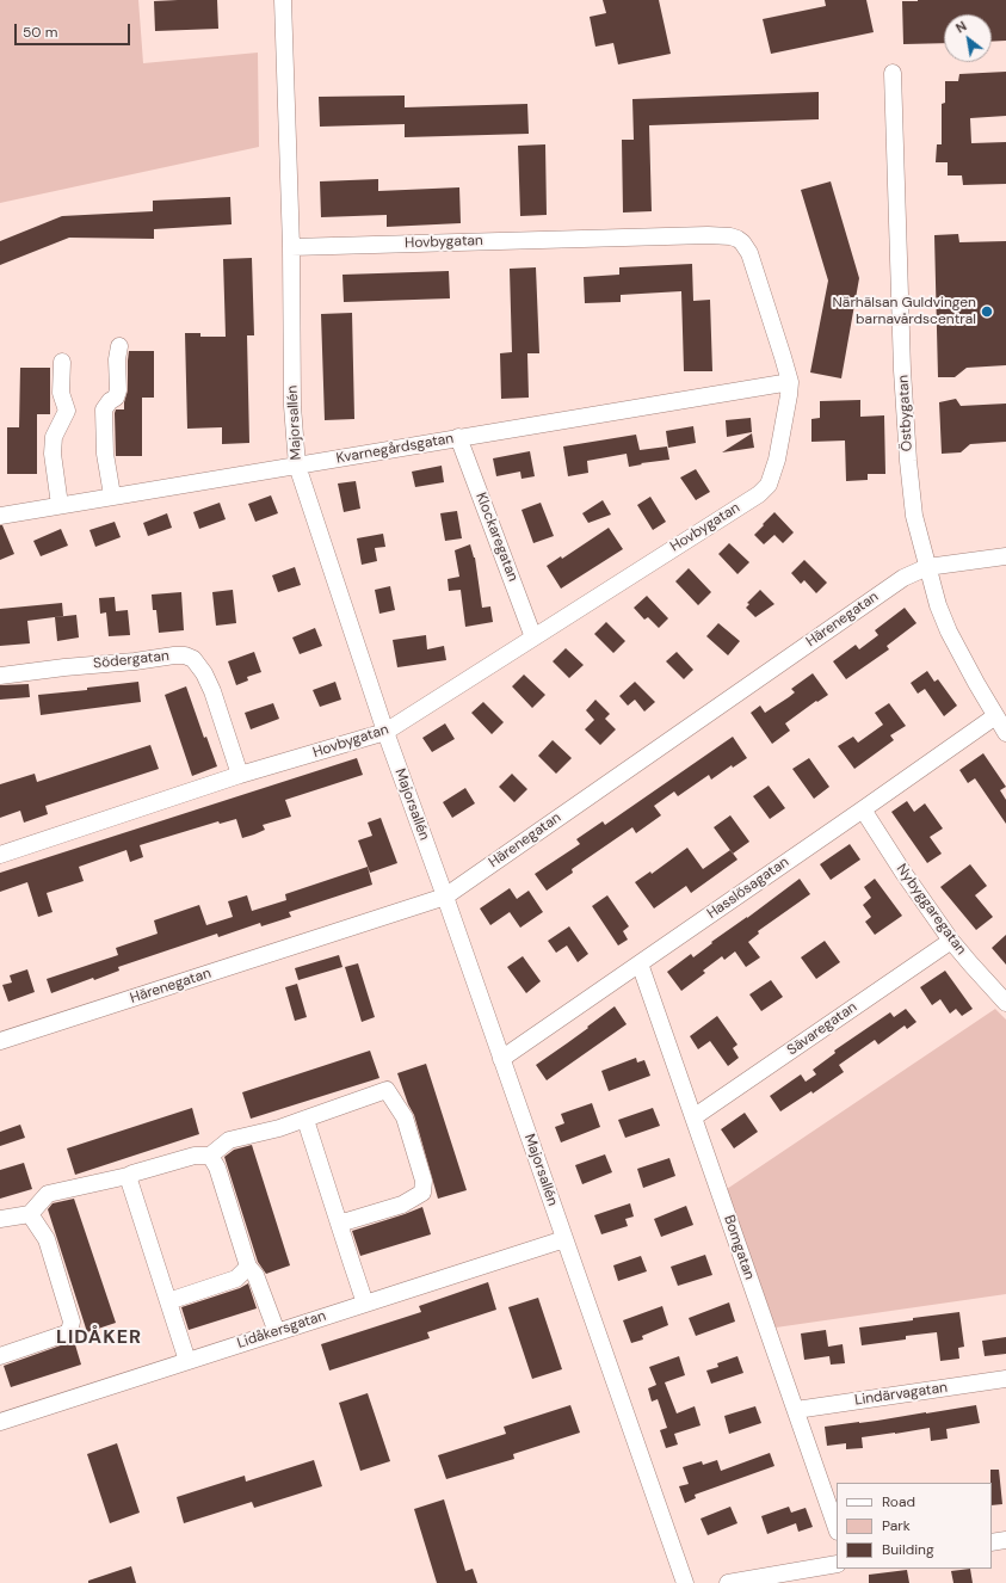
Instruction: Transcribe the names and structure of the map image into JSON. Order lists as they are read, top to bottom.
{
  "streets": {
    "street": [
      "Hovbygatan",
      "Östbygatan",
      "Majorsallén",
      "Kvarnegårdsgatan",
      "Klockaregatan",
      "Härenegatan",
      "Södergatan",
      "Hasslösagatan",
      "Nybyggaregatan",
      "Sävaregatan",
      "Bomgatan",
      "Lidåkersgatan",
      "Lindärvagatan"
    ]
  },
  "crossings": [
    ["Hovbygatan", "Majorsallén"],
    ["Hovbygatan", "Kvarnegårdsgatan"],
    ["Hovbygatan", "Klockaregatan"],
    ["Hovbygatan", "Södergatan"],
    ["Östbygatan", "Härenegatan"],
    ["Östbygatan", "Hasslösagatan"],
    ["Majorsallén", "Kvarnegårdsgatan"],
    ["Majorsallén", "Härenegatan"],
    ["Majorsallén", "Hasslösagatan"],
    ["Majorsallén", "Lidåkersgatan"],
    ["Kvarnegårdsgatan", "Klockaregatan"],
    ["Hasslösagatan", "Nybyggaregatan"],
    ["Hasslösagatan", "Bomgatan"],
    ["Nybyggaregatan", "Sävaregatan"],
    ["Sävaregatan", "Bomgatan"],
    ["Bomgatan", "Lindärvagatan"]
  ],
  "districts": ["LIDÅKER"],
  "places": ["Närhälsan Guldvingen barnavårdscentral"],
  "legend": ["Road", "Park", "Building"],
  "scale_bar": "50 m",
  "north": "top left"
}
